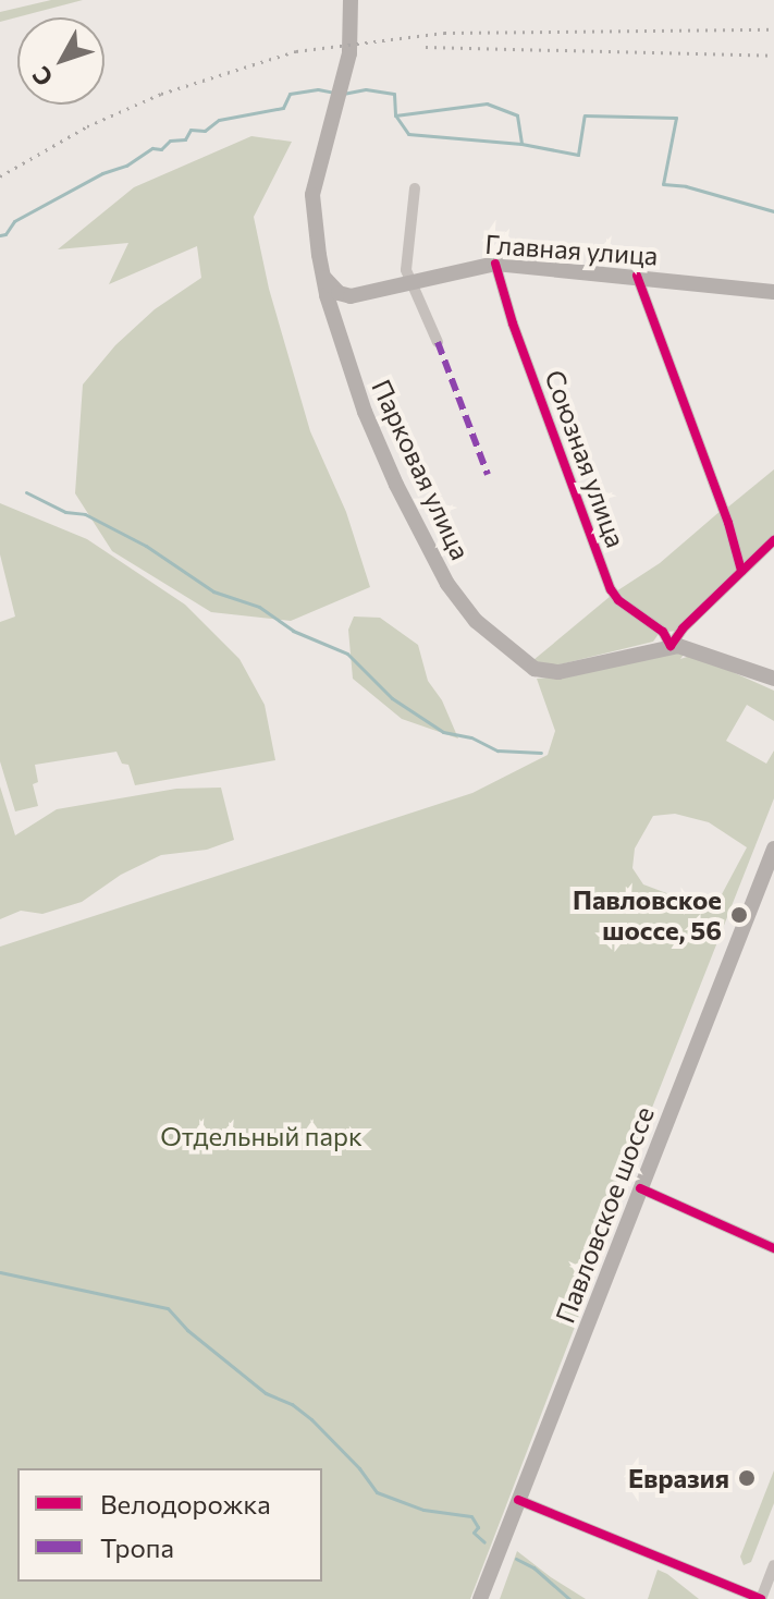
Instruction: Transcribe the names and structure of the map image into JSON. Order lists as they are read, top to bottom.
{
  "streets": {
    "main road": ["Главная улица", "Парковая улица", "Павловское шоссе"],
    "street": ["Союзная улица"]
  },
  "crossings": [
    ["Главная улица", "Союзная улица"],
    ["Главная улица", "Парковая улица"],
    ["Союзная улица", "Парковая улица"]
  ],
  "parks": ["Отдельный парк"],
  "places": ["Павловское шоссе, 56", "Евразия"],
  "legend": ["Велодорожка", "Тропа"],
  "north": "bottom left"
}
